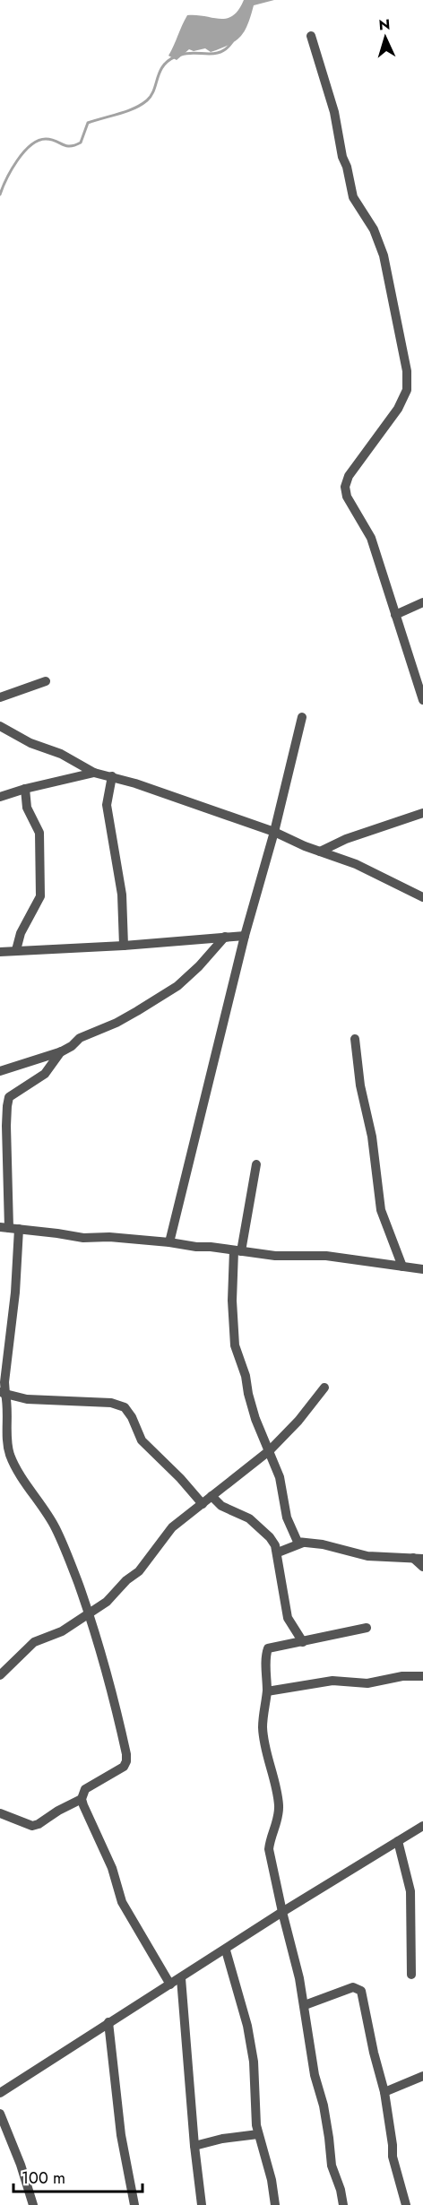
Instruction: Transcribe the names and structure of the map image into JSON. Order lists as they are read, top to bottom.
{
  "scale_bar": "100 m",
  "north": "top"
}
